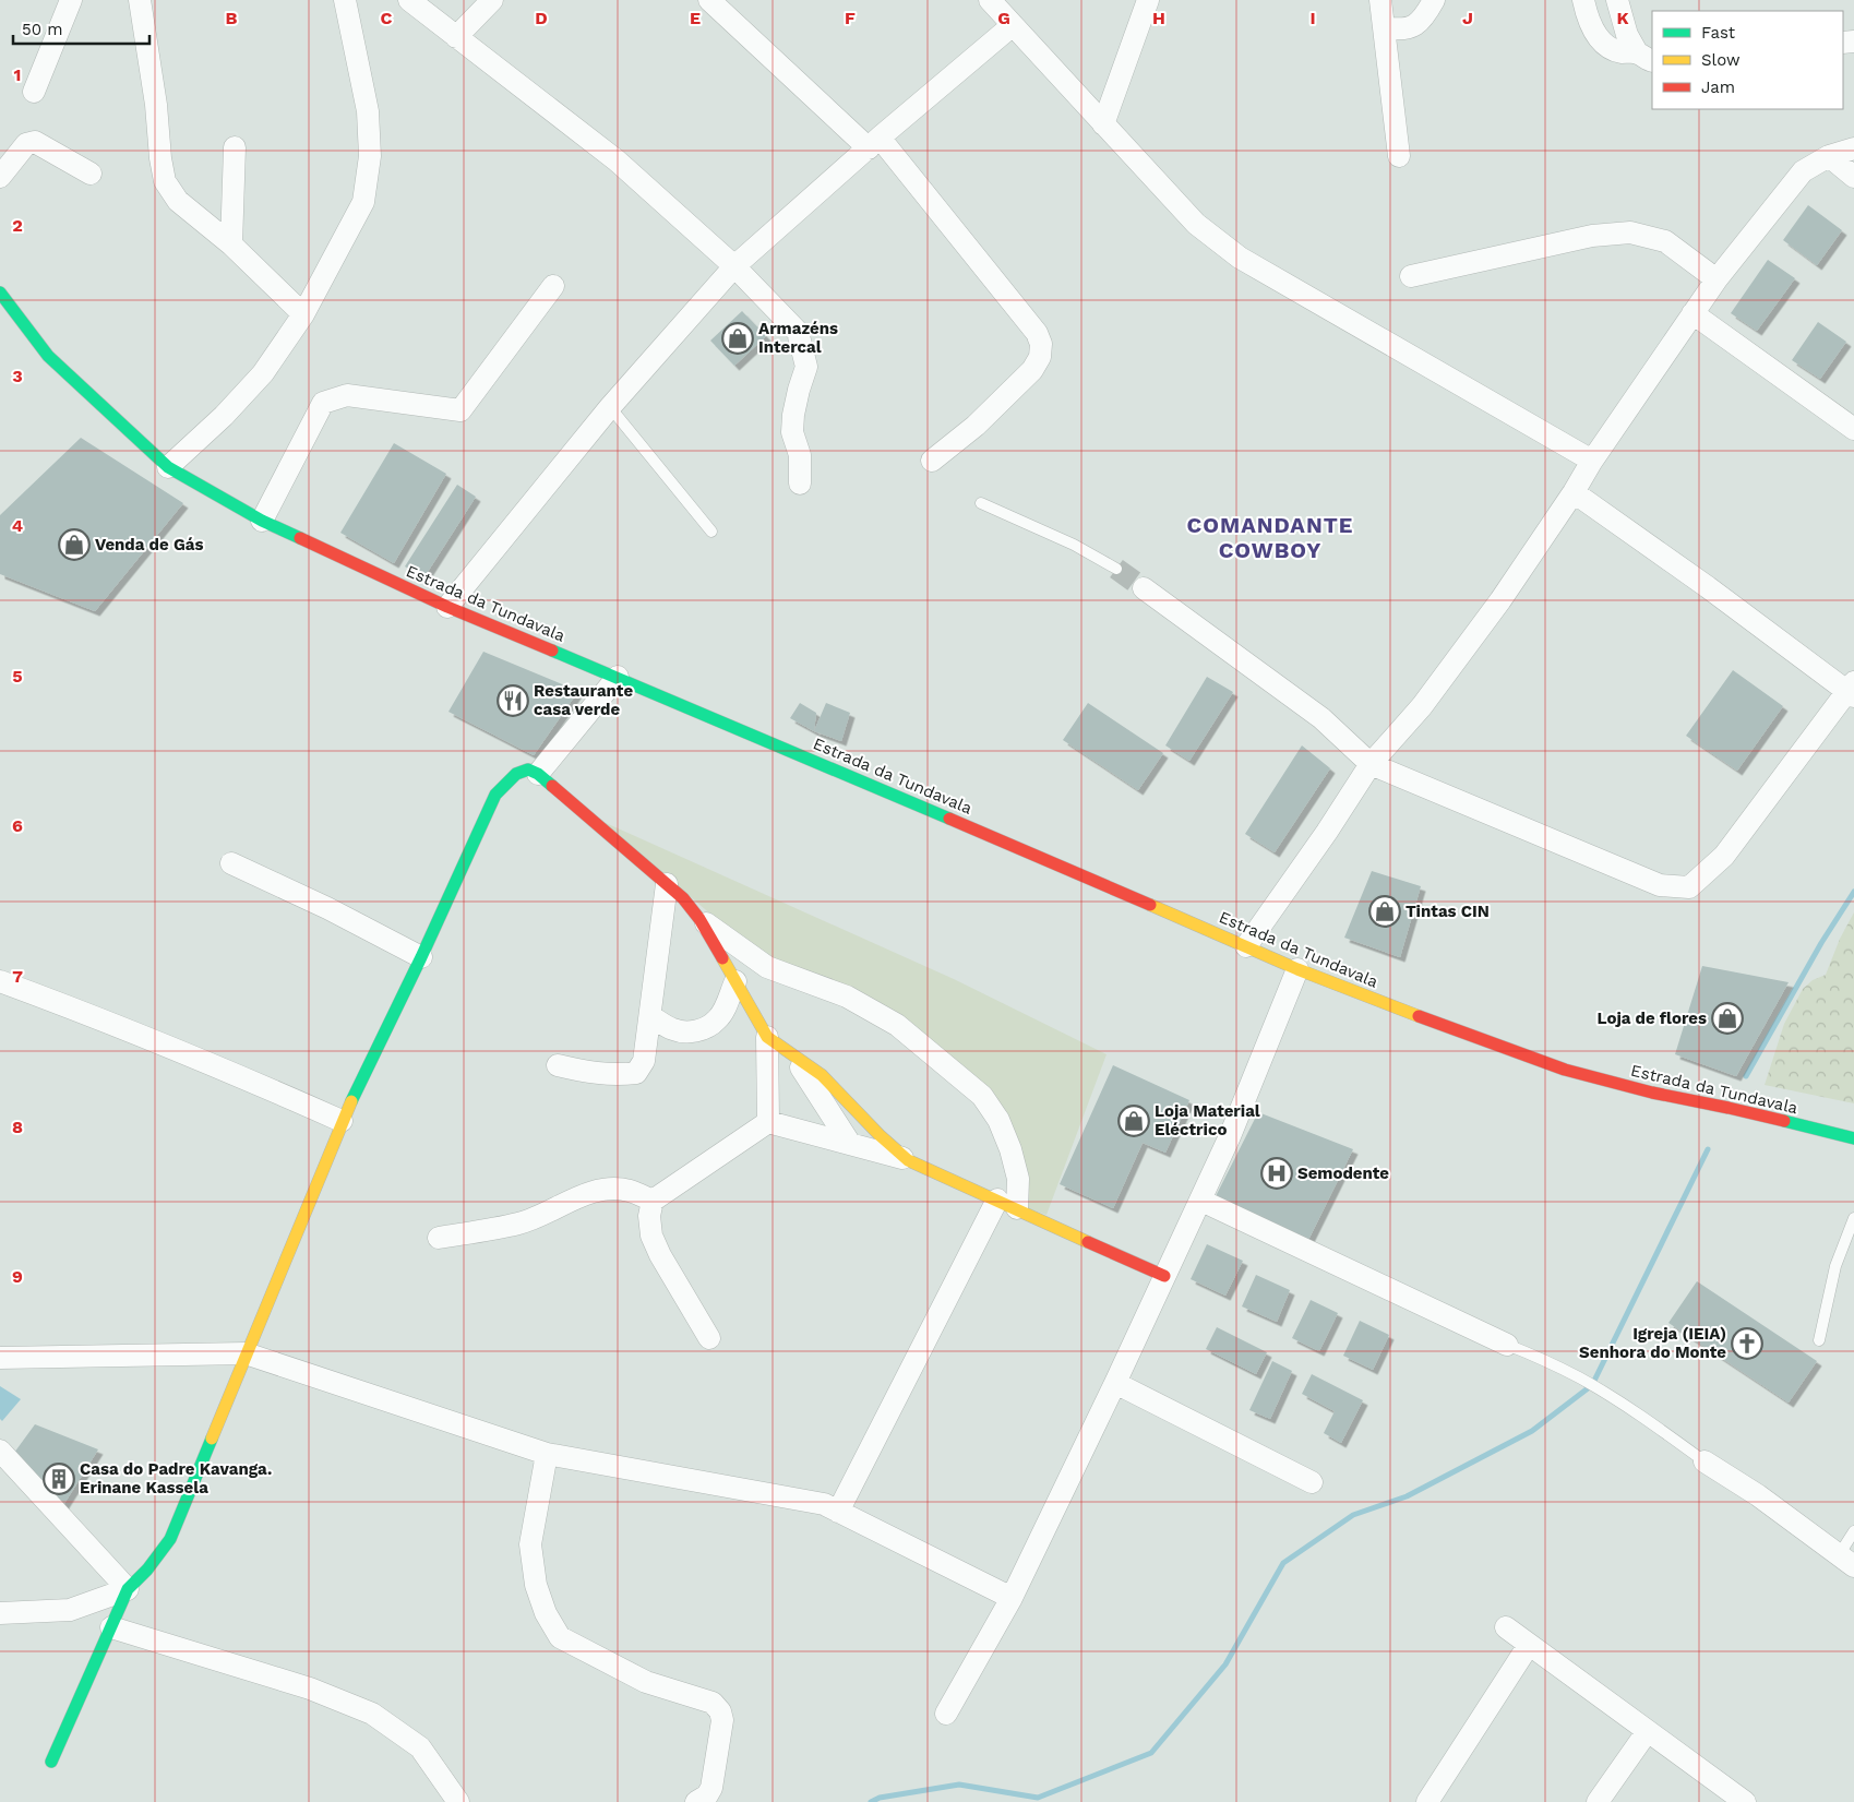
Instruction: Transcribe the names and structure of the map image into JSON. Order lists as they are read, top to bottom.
{
  "streets": {
    "main road": ["Estrada da Tundavala"]
  },
  "districts": ["COMANDANTE COWBOY"],
  "places": {
    "shop": [
      "Armazéns Intercal",
      "Venda de Gás",
      "Tintas CIN",
      "Loja de flores",
      "Loja Material Eléctrico"
    ],
    "restaurant": ["Restaurante casa verde"],
    "hospital": ["Semodente"],
    "church": ["Igreja (IEIA) Senhora do Monte"],
    "building": ["Casa do Padre Kavanga. Erinane Kassela"]
  },
  "legend": ["Fast", "Slow", "Jam"],
  "scale_bar": "50 m",
  "grid": {
    "columns": [
      "B",
      "C",
      "D",
      "E",
      "F",
      "G",
      "H",
      "I",
      "J",
      "K"
    ],
    "rows": [
      "1",
      "2",
      "3",
      "4",
      "5",
      "6",
      "7",
      "8",
      "9"
    ]
  }
}
